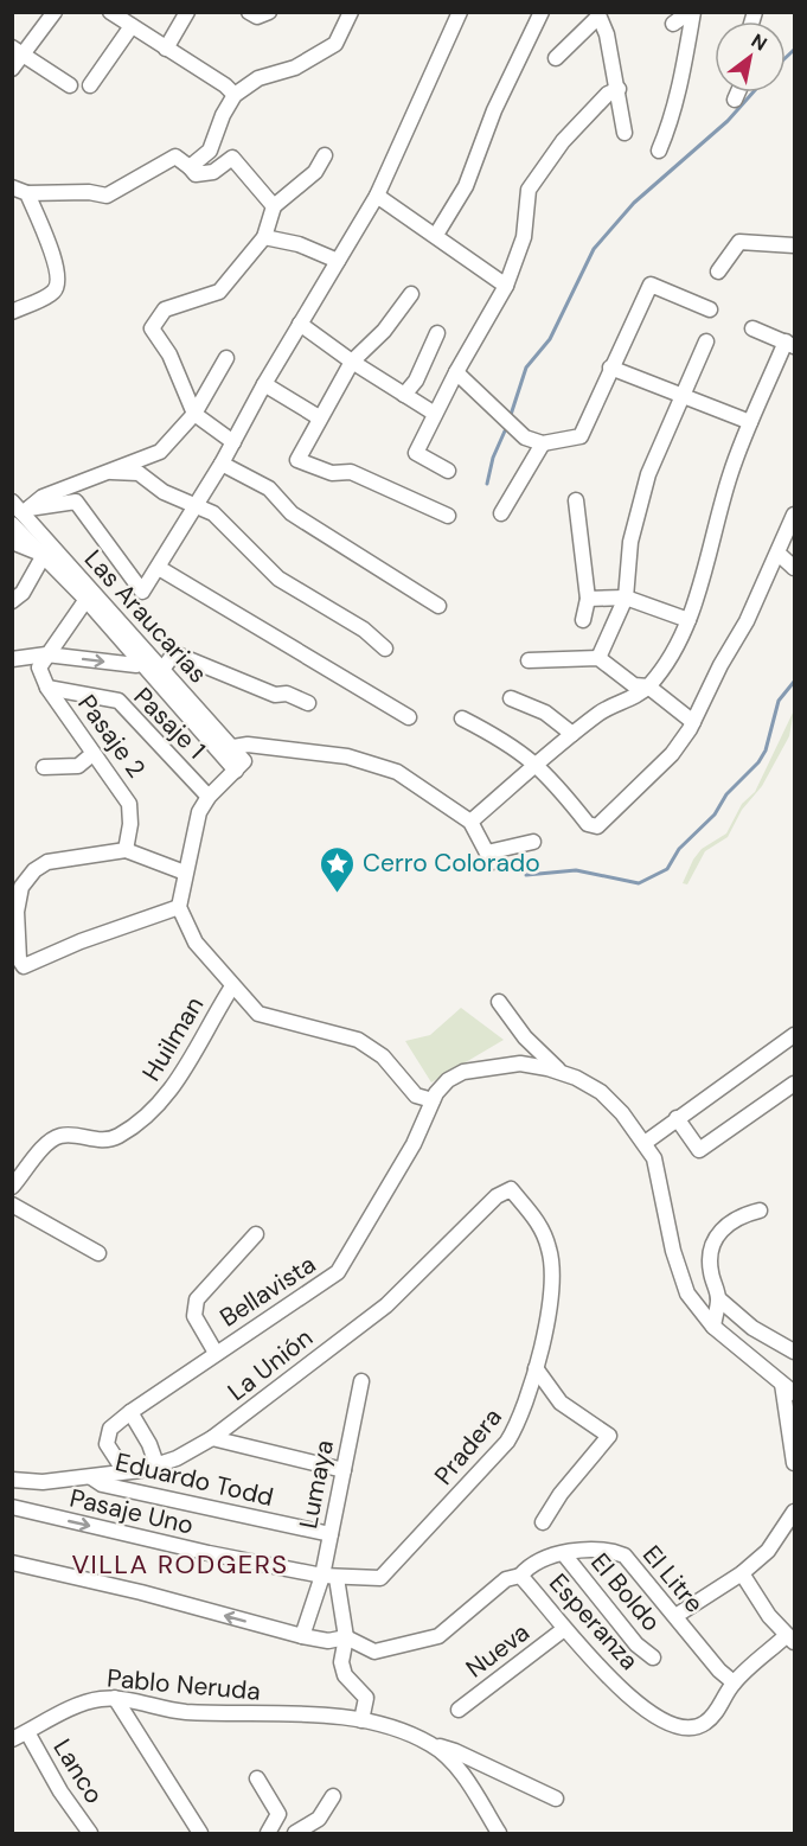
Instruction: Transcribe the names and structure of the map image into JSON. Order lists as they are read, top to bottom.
{
  "streets": {
    "street": [
      "Las Araucarias",
      "Pasaje 1",
      "Pasaje 2",
      "Huilman",
      "Bellavista",
      "La Unión",
      "Pradera",
      "Eduardo Todd",
      "Lumaya",
      "Pasaje Uno",
      "El Litre",
      "El Boldo",
      "Esperanza",
      "Nueva",
      "Pablo Neruda",
      "Lanco"
    ]
  },
  "crossings": [
    ["Pasaje 1", "Pasaje 2"],
    ["Bellavista", "La Unión"],
    ["La Unión", "Pradera"],
    ["La Unión", "Eduardo Todd"],
    ["Pradera", "Lumaya"],
    ["Pradera", "Pasaje Uno"],
    ["Eduardo Todd", "Lumaya"],
    ["Lumaya", "Pasaje Uno"],
    ["El Litre", "El Boldo"],
    ["El Litre", "Esperanza"],
    ["Esperanza", "Nueva"],
    ["Pablo Neruda", "Lanco"]
  ],
  "districts": ["VILLA RODGERS"],
  "places": {
    "place": ["Cerro Colorado"]
  },
  "north": "top right"
}
